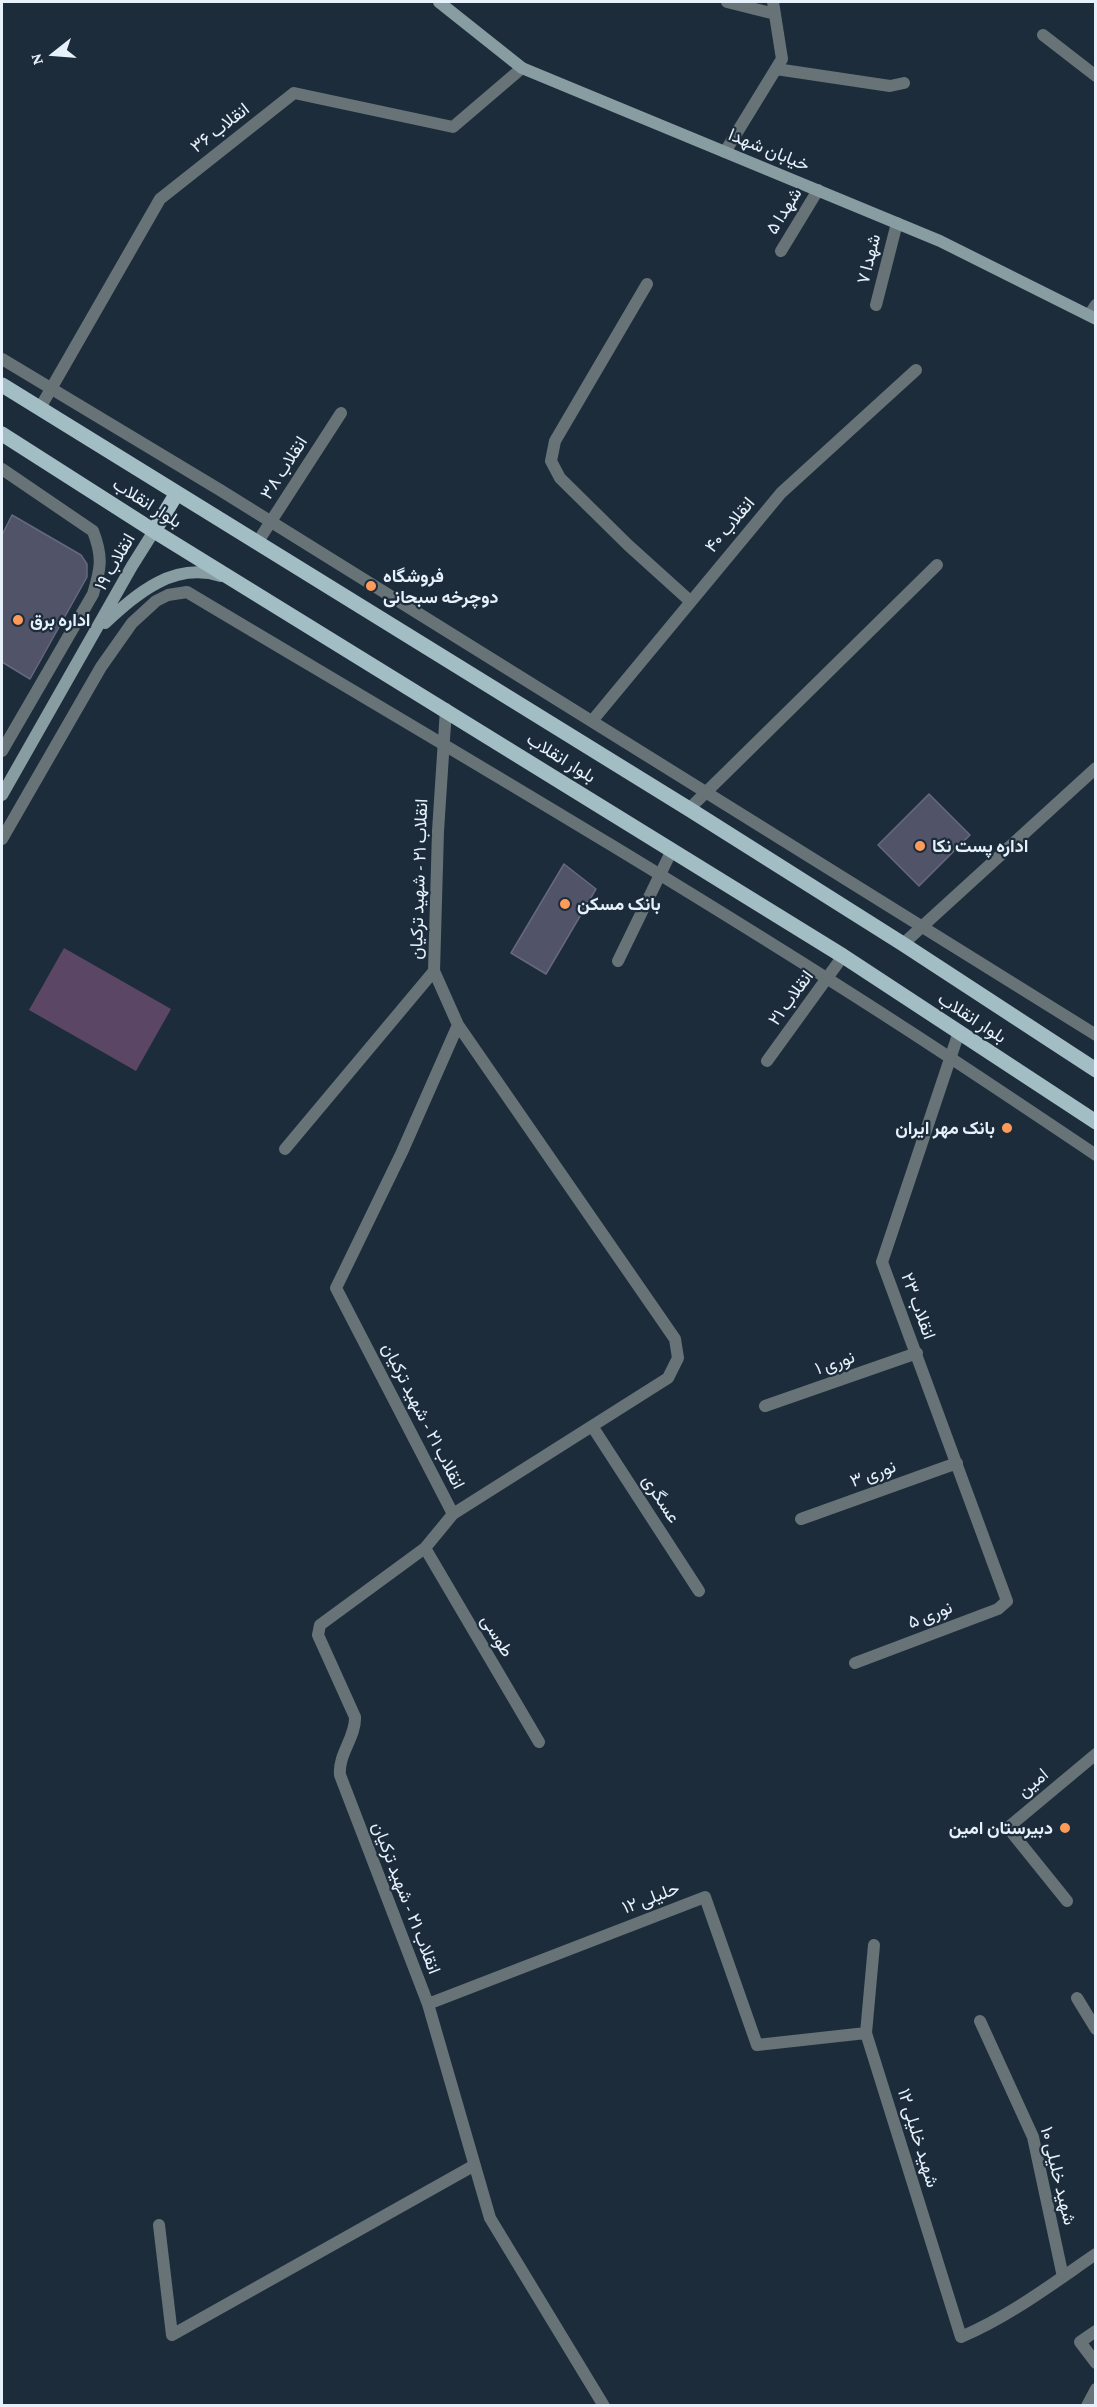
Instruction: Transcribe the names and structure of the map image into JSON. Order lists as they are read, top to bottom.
{
  "streets": {
    "main road": ["خیابان شهدا", "بلوار انقلاب", "انقلاب ۱۹"],
    "street": [
      "انقلاب ۳۶",
      "شهدا ۵",
      "شهدا ۷",
      "انقلاب ۳۸",
      "انقلاب ۴۰",
      "انقلاب ۲۱ - شهید ترکیان",
      "انقلاب ۲۱",
      "انقلاب ۲۳",
      "نوری ۱",
      "نوری ۳",
      "عسگری",
      "نوری ۵",
      "طوسی",
      "امین",
      "حلیلی ۱۲",
      "شهید خلیلی ۱۲",
      "شهید خلیلی ۱۰"
    ]
  },
  "crossings": [
    ["انقلاب ۳۶", "خیابان شهدا"],
    ["انقلاب ۳۶", "بلوار انقلاب"],
    ["خیابان شهدا", "شهدا ۵"],
    ["خیابان شهدا", "شهدا ۷"],
    ["انقلاب ۳۸", "بلوار انقلاب"],
    ["بلوار انقلاب", "انقلاب ۱۹"],
    ["بلوار انقلاب", "انقلاب ۲۱ - شهید ترکیان"],
    ["بلوار انقلاب", "انقلاب ۲۱"],
    ["بلوار انقلاب", "انقلاب ۲۳"],
    ["انقلاب ۲۱ - شهید ترکیان", "طوسی"],
    ["انقلاب ۲۱ - شهید ترکیان", "حلیلی ۱۲"],
    ["انقلاب ۲۳", "نوری ۱"],
    ["انقلاب ۲۳", "نوری ۳"],
    ["انقلاب ۲۳", "نوری ۵"],
    ["حلیلی ۱۲", "شهید خلیلی ۱۲"],
    ["شهید خلیلی ۱۲", "شهید خلیلی ۱۰"]
  ],
  "places": [
    "فروشگاه دوچرخه سبحانی",
    "اداره برق",
    "اداره پست نکا",
    "بانک مسکن",
    "بانک مهر ایران",
    "دبیرستان امین"
  ],
  "north": "left"
}
